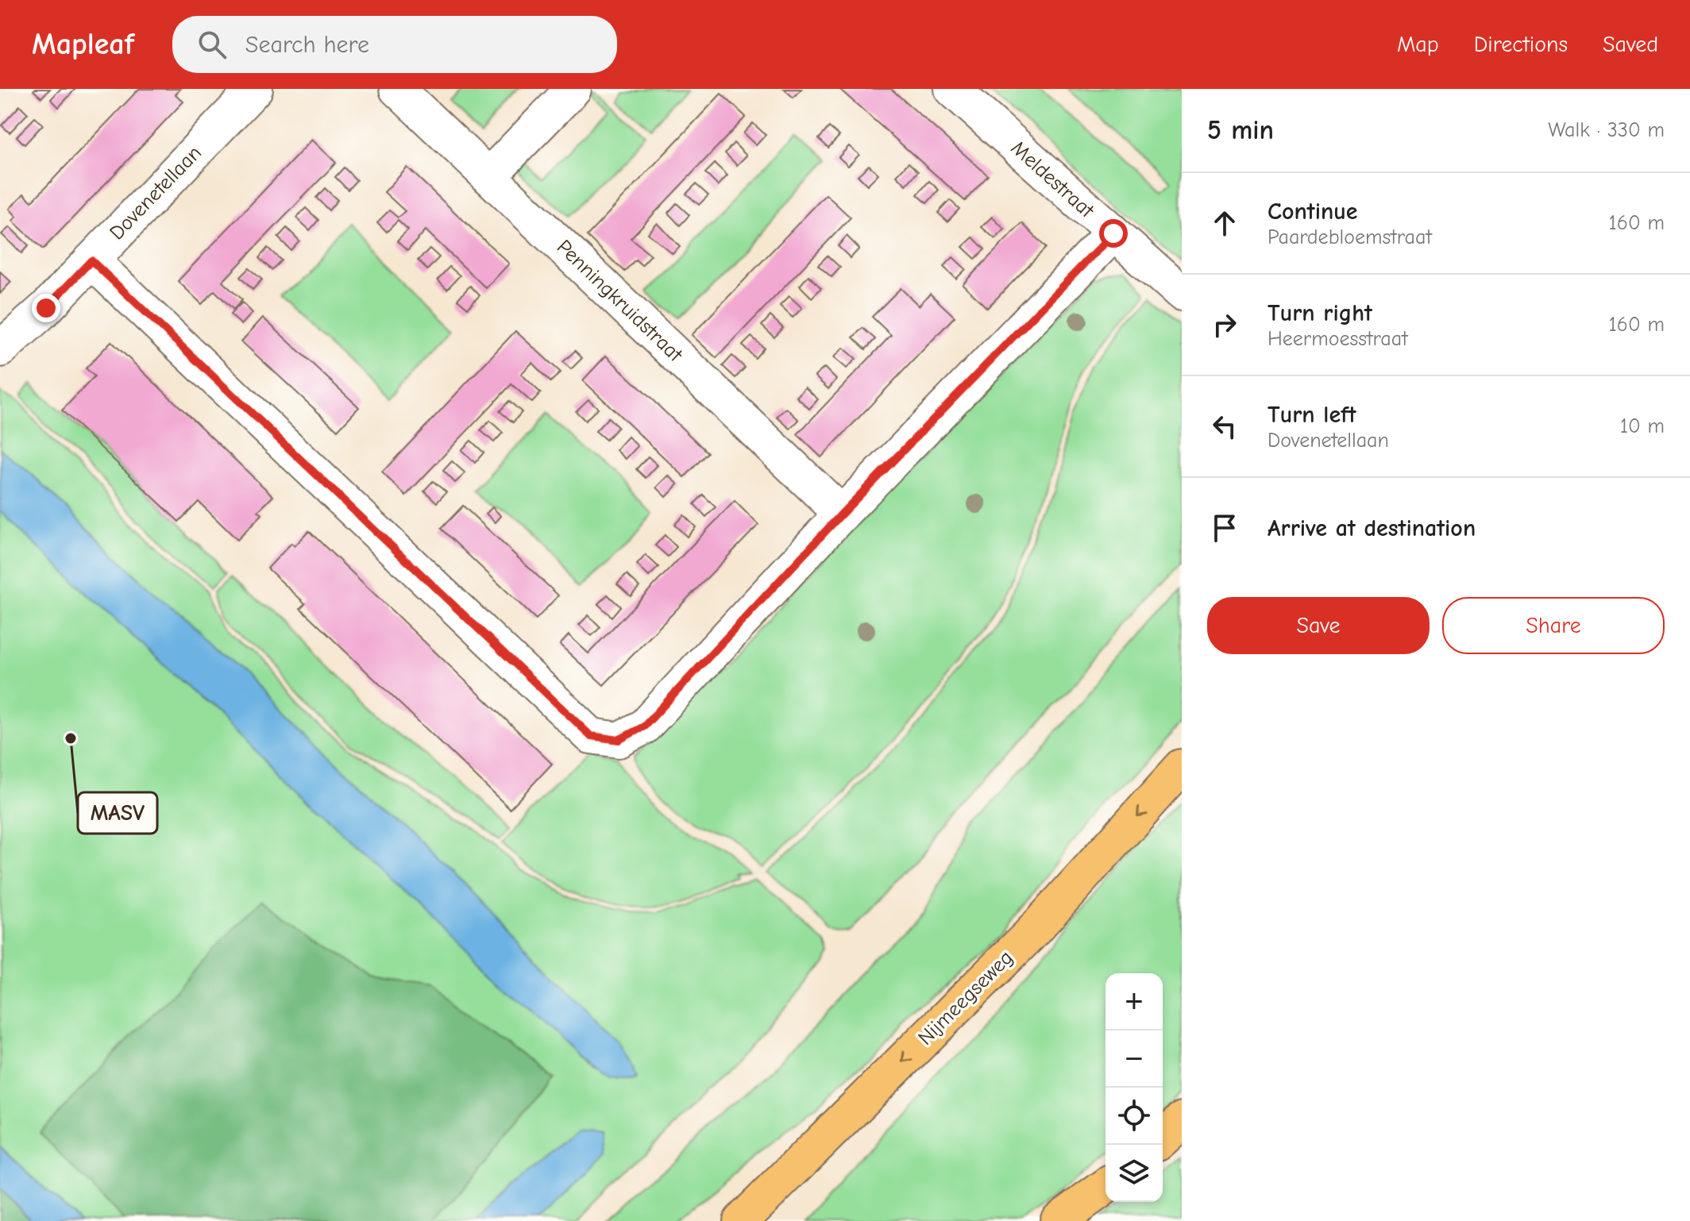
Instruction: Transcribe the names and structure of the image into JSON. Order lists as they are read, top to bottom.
{
  "streets": {
    "main road": ["Nijmeegseweg"],
    "street": ["Meldestraat", "Dovenetellaan", "Penningkruidstraat"]
  },
  "one_way": ["Nijmeegseweg"],
  "places": ["MASV"],
  "page": {
    "header": "Mapleaf",
    "search": "Search here",
    "nav": ["Map", "Directions", "Saved"],
    "heading": ["5 min", "Walk · 330 m"],
    "list": [
      ["Continue", "Paardebloemstraat", "160 m"],
      ["Turn right", "Heermoesstraat", "160 m"],
      ["Turn left", "Dovenetellaan", "10 m"],
      "Arrive at destination"
    ],
    "buttons": ["Save", "Share"],
    "map_buttons": ["+", "−"]
  }
}
